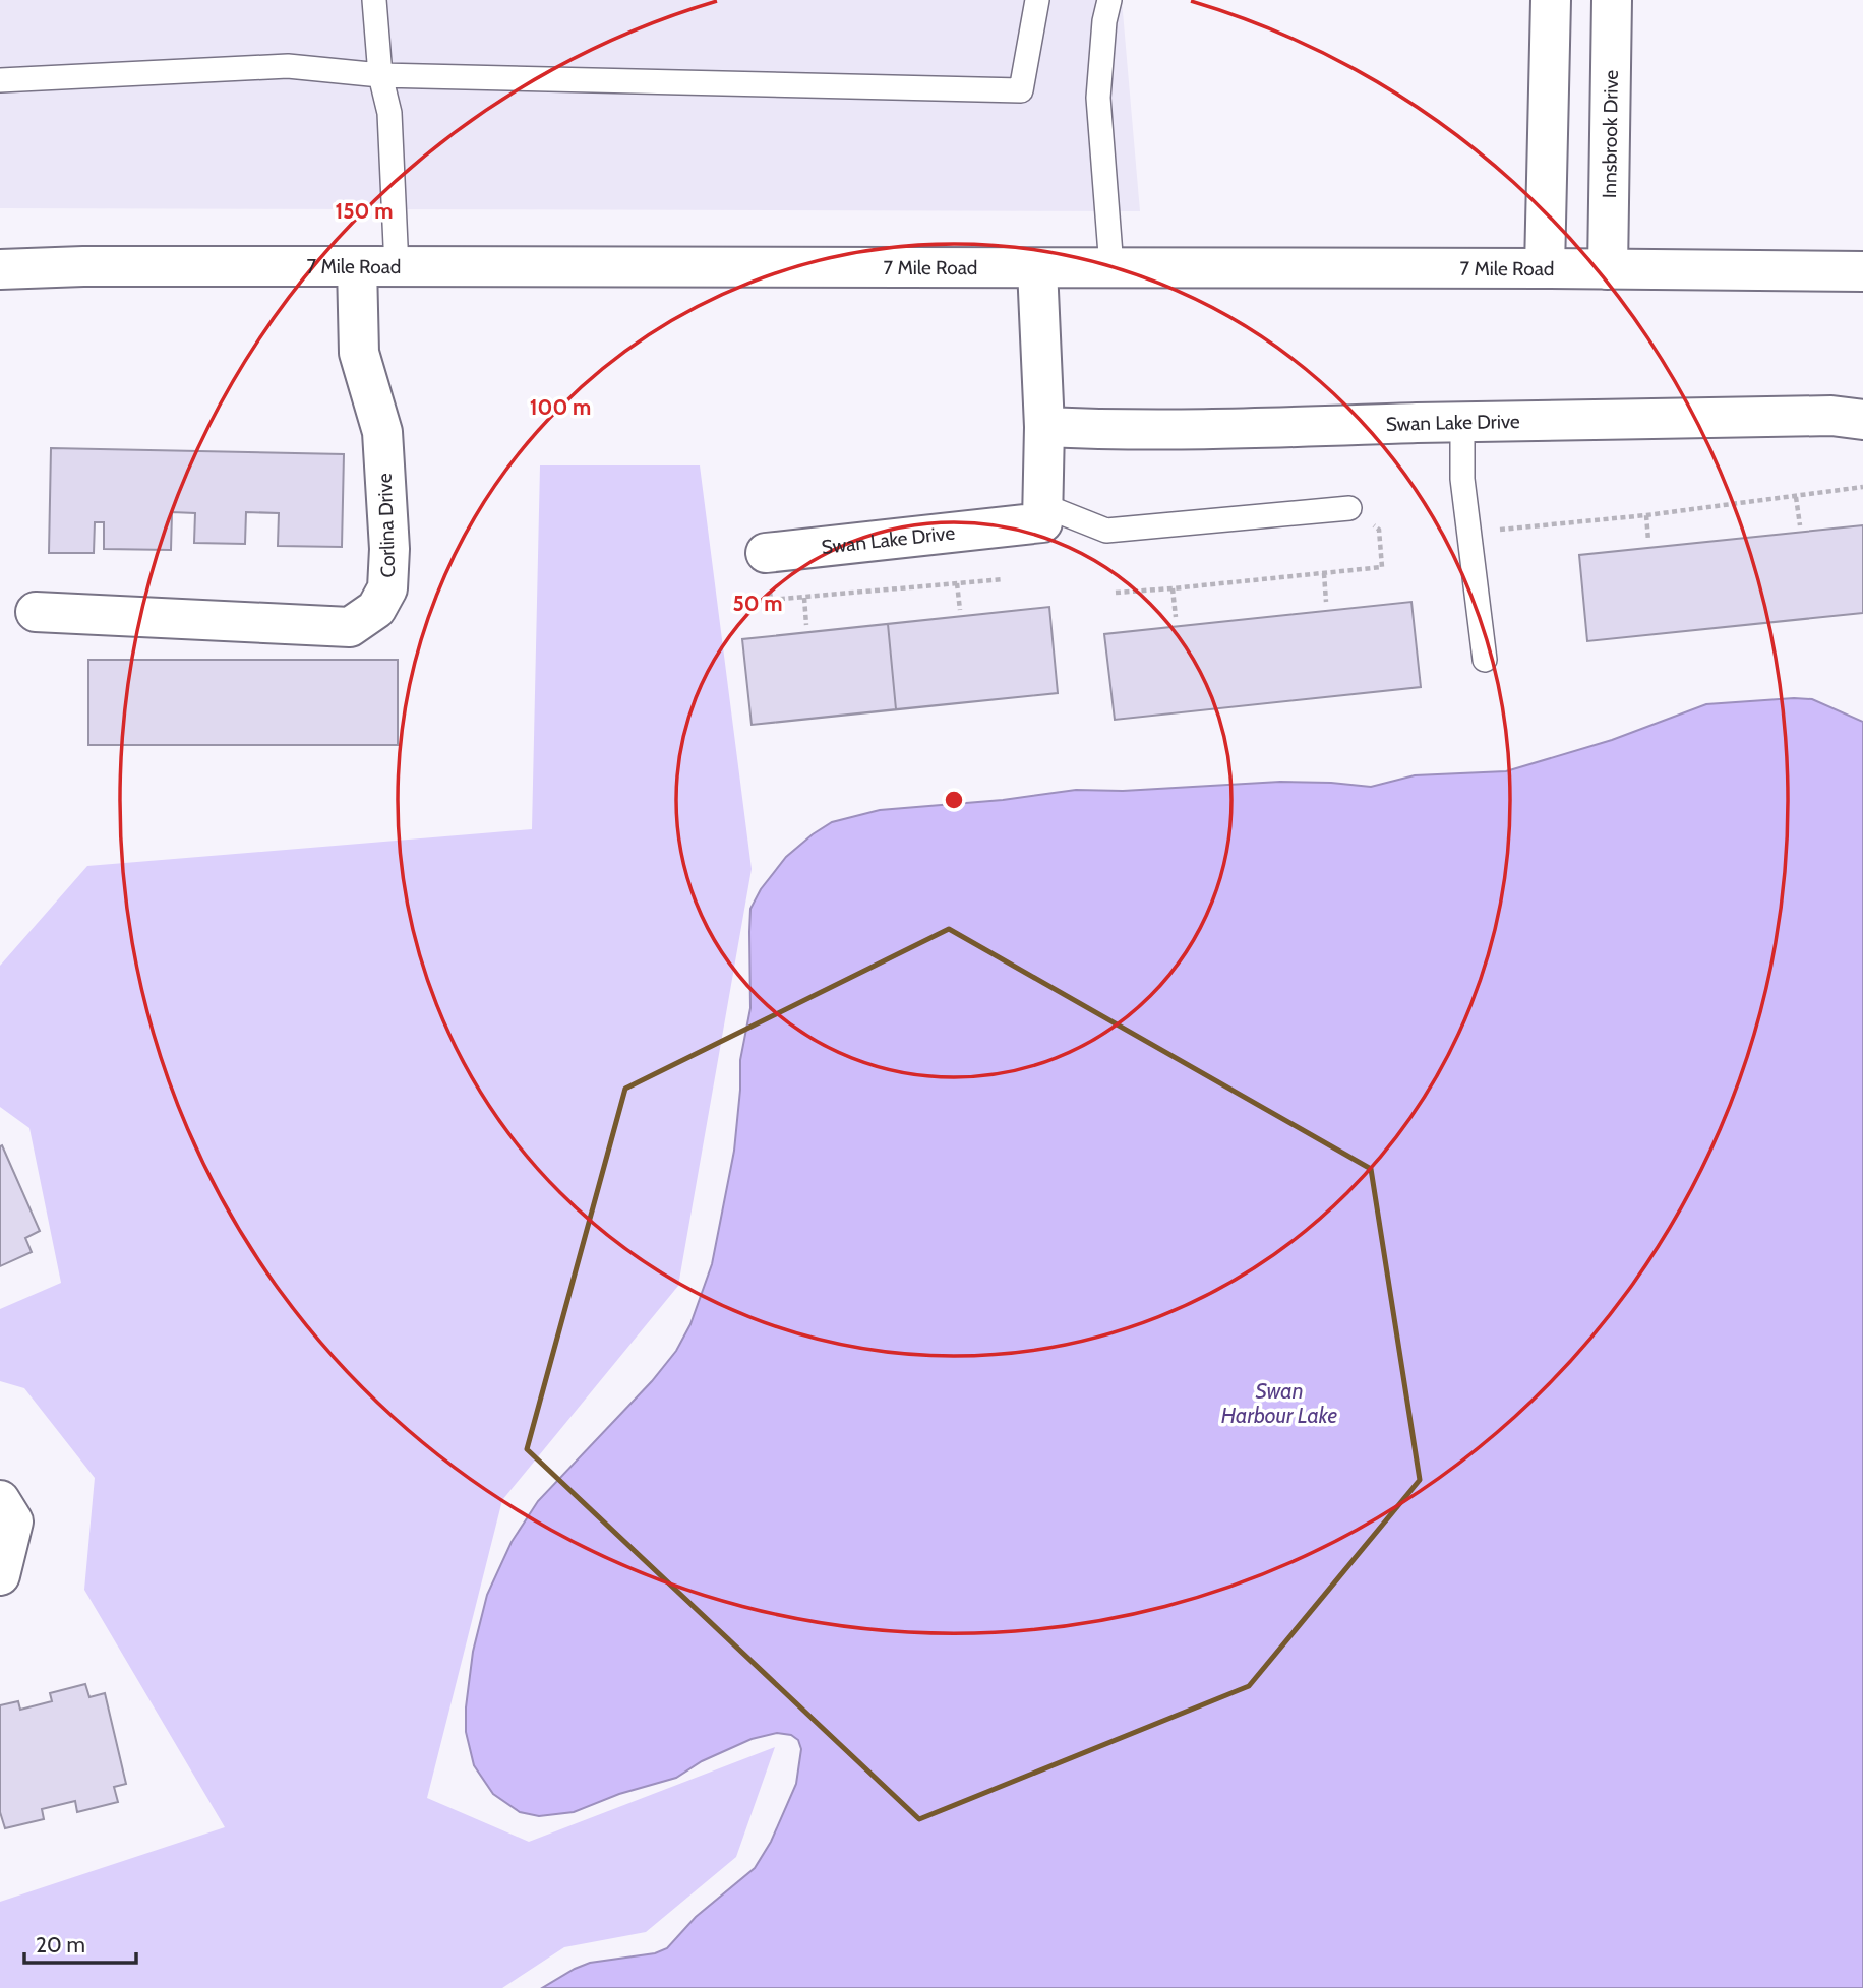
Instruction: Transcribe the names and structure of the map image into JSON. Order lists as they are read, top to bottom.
{
  "streets": {
    "street": [
      "Innsbrook Drive",
      "7 Mile Road",
      "Swan Lake Drive",
      "Corlina Drive"
    ]
  },
  "crossings": [
    ["Innsbrook Drive", "7 Mile Road"],
    ["7 Mile Road", "Corlina Drive"]
  ],
  "water": ["Swan Harbour Lake"],
  "scale_bar": "20 m",
  "rings": ["150 m", "100 m", "50 m"]
}
